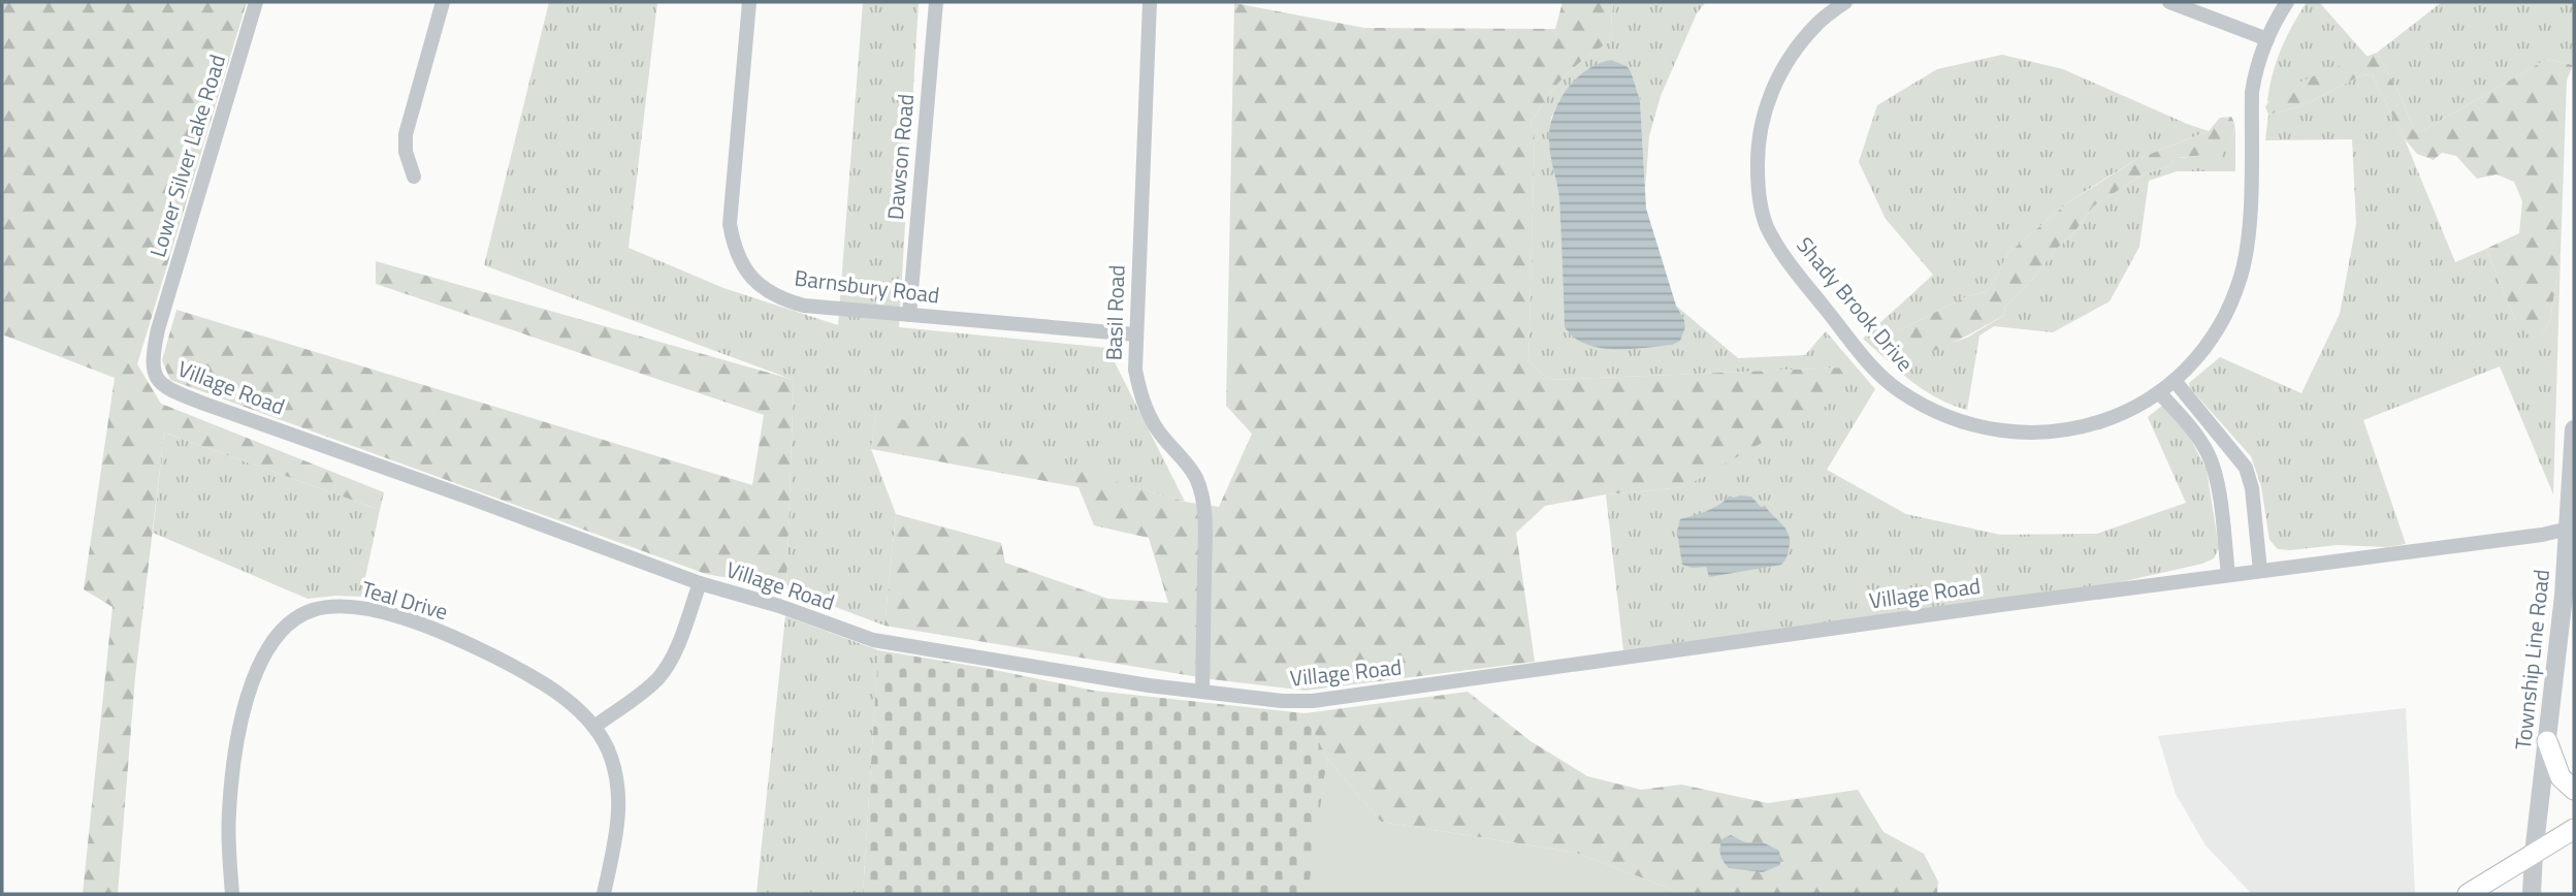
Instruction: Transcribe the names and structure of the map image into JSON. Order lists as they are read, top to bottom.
{
  "streets": {
    "street": [
      "Lower Silver Lake Road",
      "Dawson Road",
      "Barnsbury Road",
      "Shady Brook Drive",
      "Basil Road",
      "Village Road",
      "Teal Drive",
      "Township Line Road"
    ]
  },
  "crossings": [
    ["Lower Silver Lake Road", "Village Road"],
    ["Dawson Road", "Barnsbury Road"],
    ["Barnsbury Road", "Basil Road"],
    ["Basil Road", "Village Road"],
    ["Village Road", "Township Line Road"]
  ]
}
